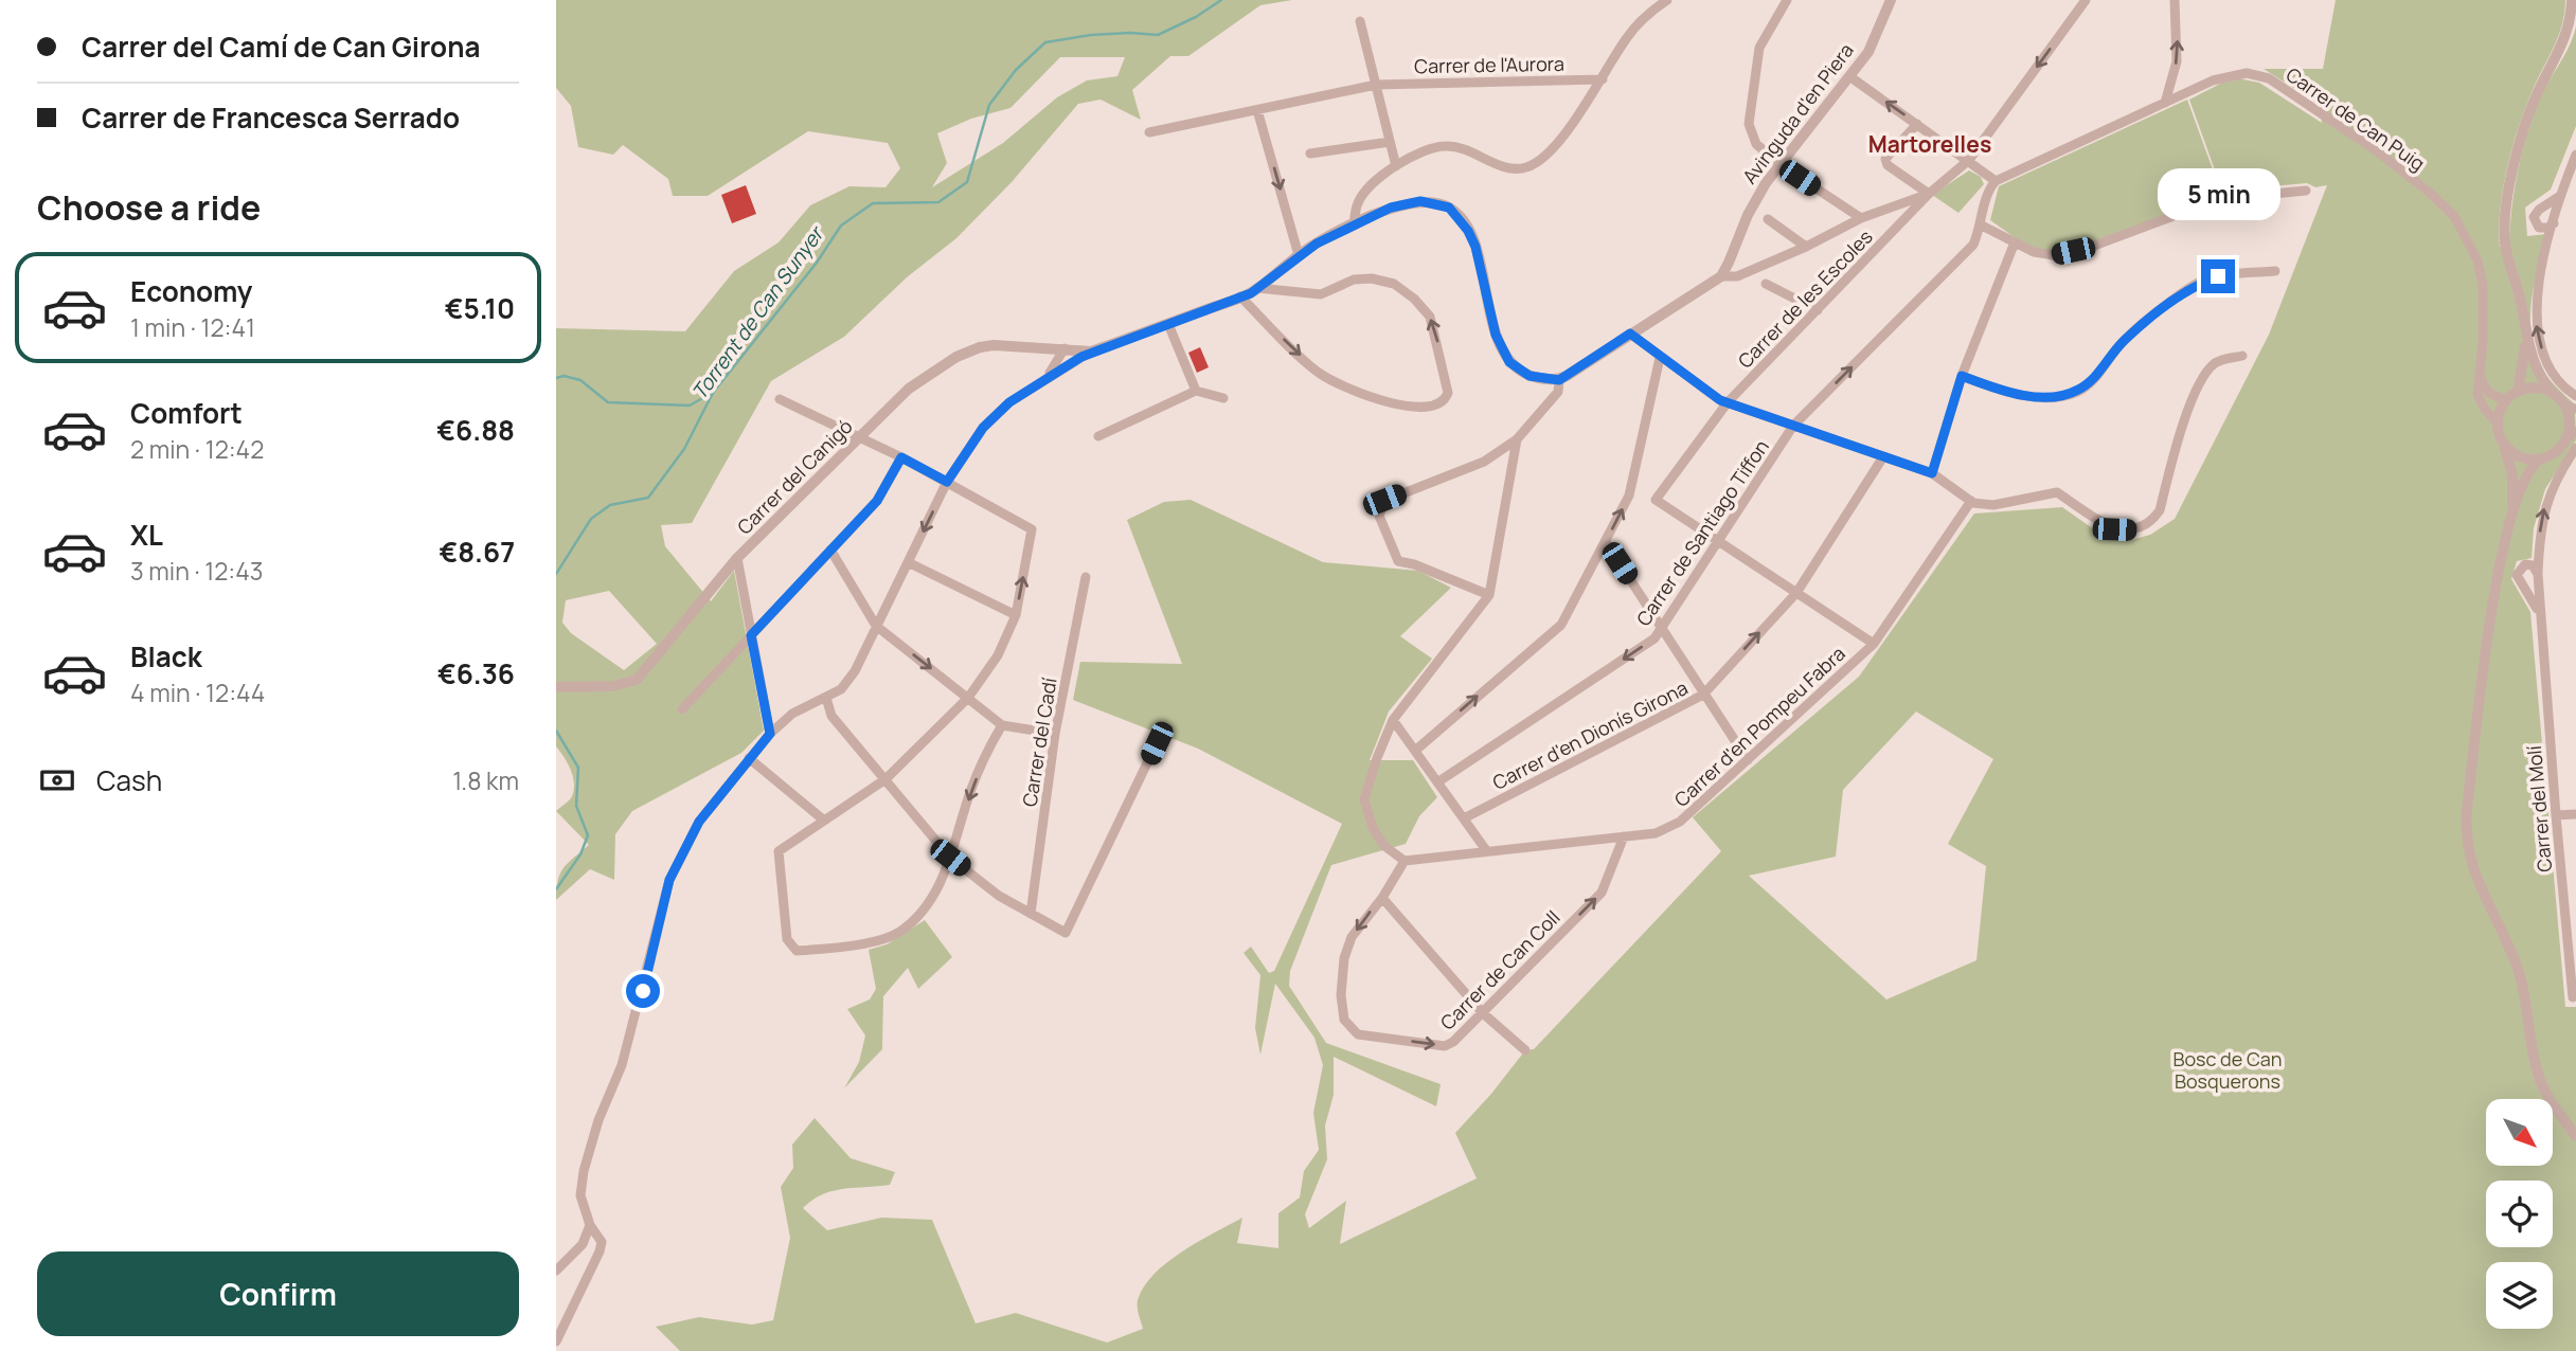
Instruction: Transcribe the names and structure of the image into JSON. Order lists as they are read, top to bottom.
{
  "streets": {
    "street": [
      "Carrer de l'Aurora",
      "Avinguda d'en Piera",
      "Carrer de Can Puig",
      "Carrer de les Escoles",
      "Carrer del Canigó",
      "Carrer de Santiago Tiffon",
      "Carrer d'en Pompeu Fabra",
      "Carrer d'en Dionís Girona",
      "Carrer del Cadí",
      "Carrer del Molí",
      "Carrer de Can Coll"
    ]
  },
  "crossings": [
    ["Carrer de Can Puig", "Carrer de Santiago Tiffon"],
    ["Carrer de Can Puig", "Carrer del Molí"],
    ["Carrer de les Escoles", "Carrer de Santiago Tiffon"],
    ["Carrer d'en Pompeu Fabra", "Carrer de Can Coll"]
  ],
  "districts": ["Martorelles"],
  "water": ["Torrent de Can Sunyer"],
  "parks": ["Bosc de Can Bosquerons"],
  "north": "bottom right",
  "page": {
    "banner": ["Carrer del Camí de Can Girona", "Carrer de Francesca Serrado"],
    "heading": "Choose a ride",
    "bubble": "5 min",
    "list": [
      {
        "name": "Economy",
        "note": "1 min · 12:41",
        "value": "€5.10"
      },
      {
        "name": "Comfort",
        "note": "2 min · 12:42",
        "value": "€6.88"
      },
      {
        "name": "XL",
        "note": "3 min · 12:43",
        "value": "€8.67"
      },
      {
        "name": "Black",
        "note": "4 min · 12:44",
        "value": "€6.36"
      }
    ],
    "pay": ["Cash", "1.8 km"],
    "buttons": "Confirm"
  }
}
